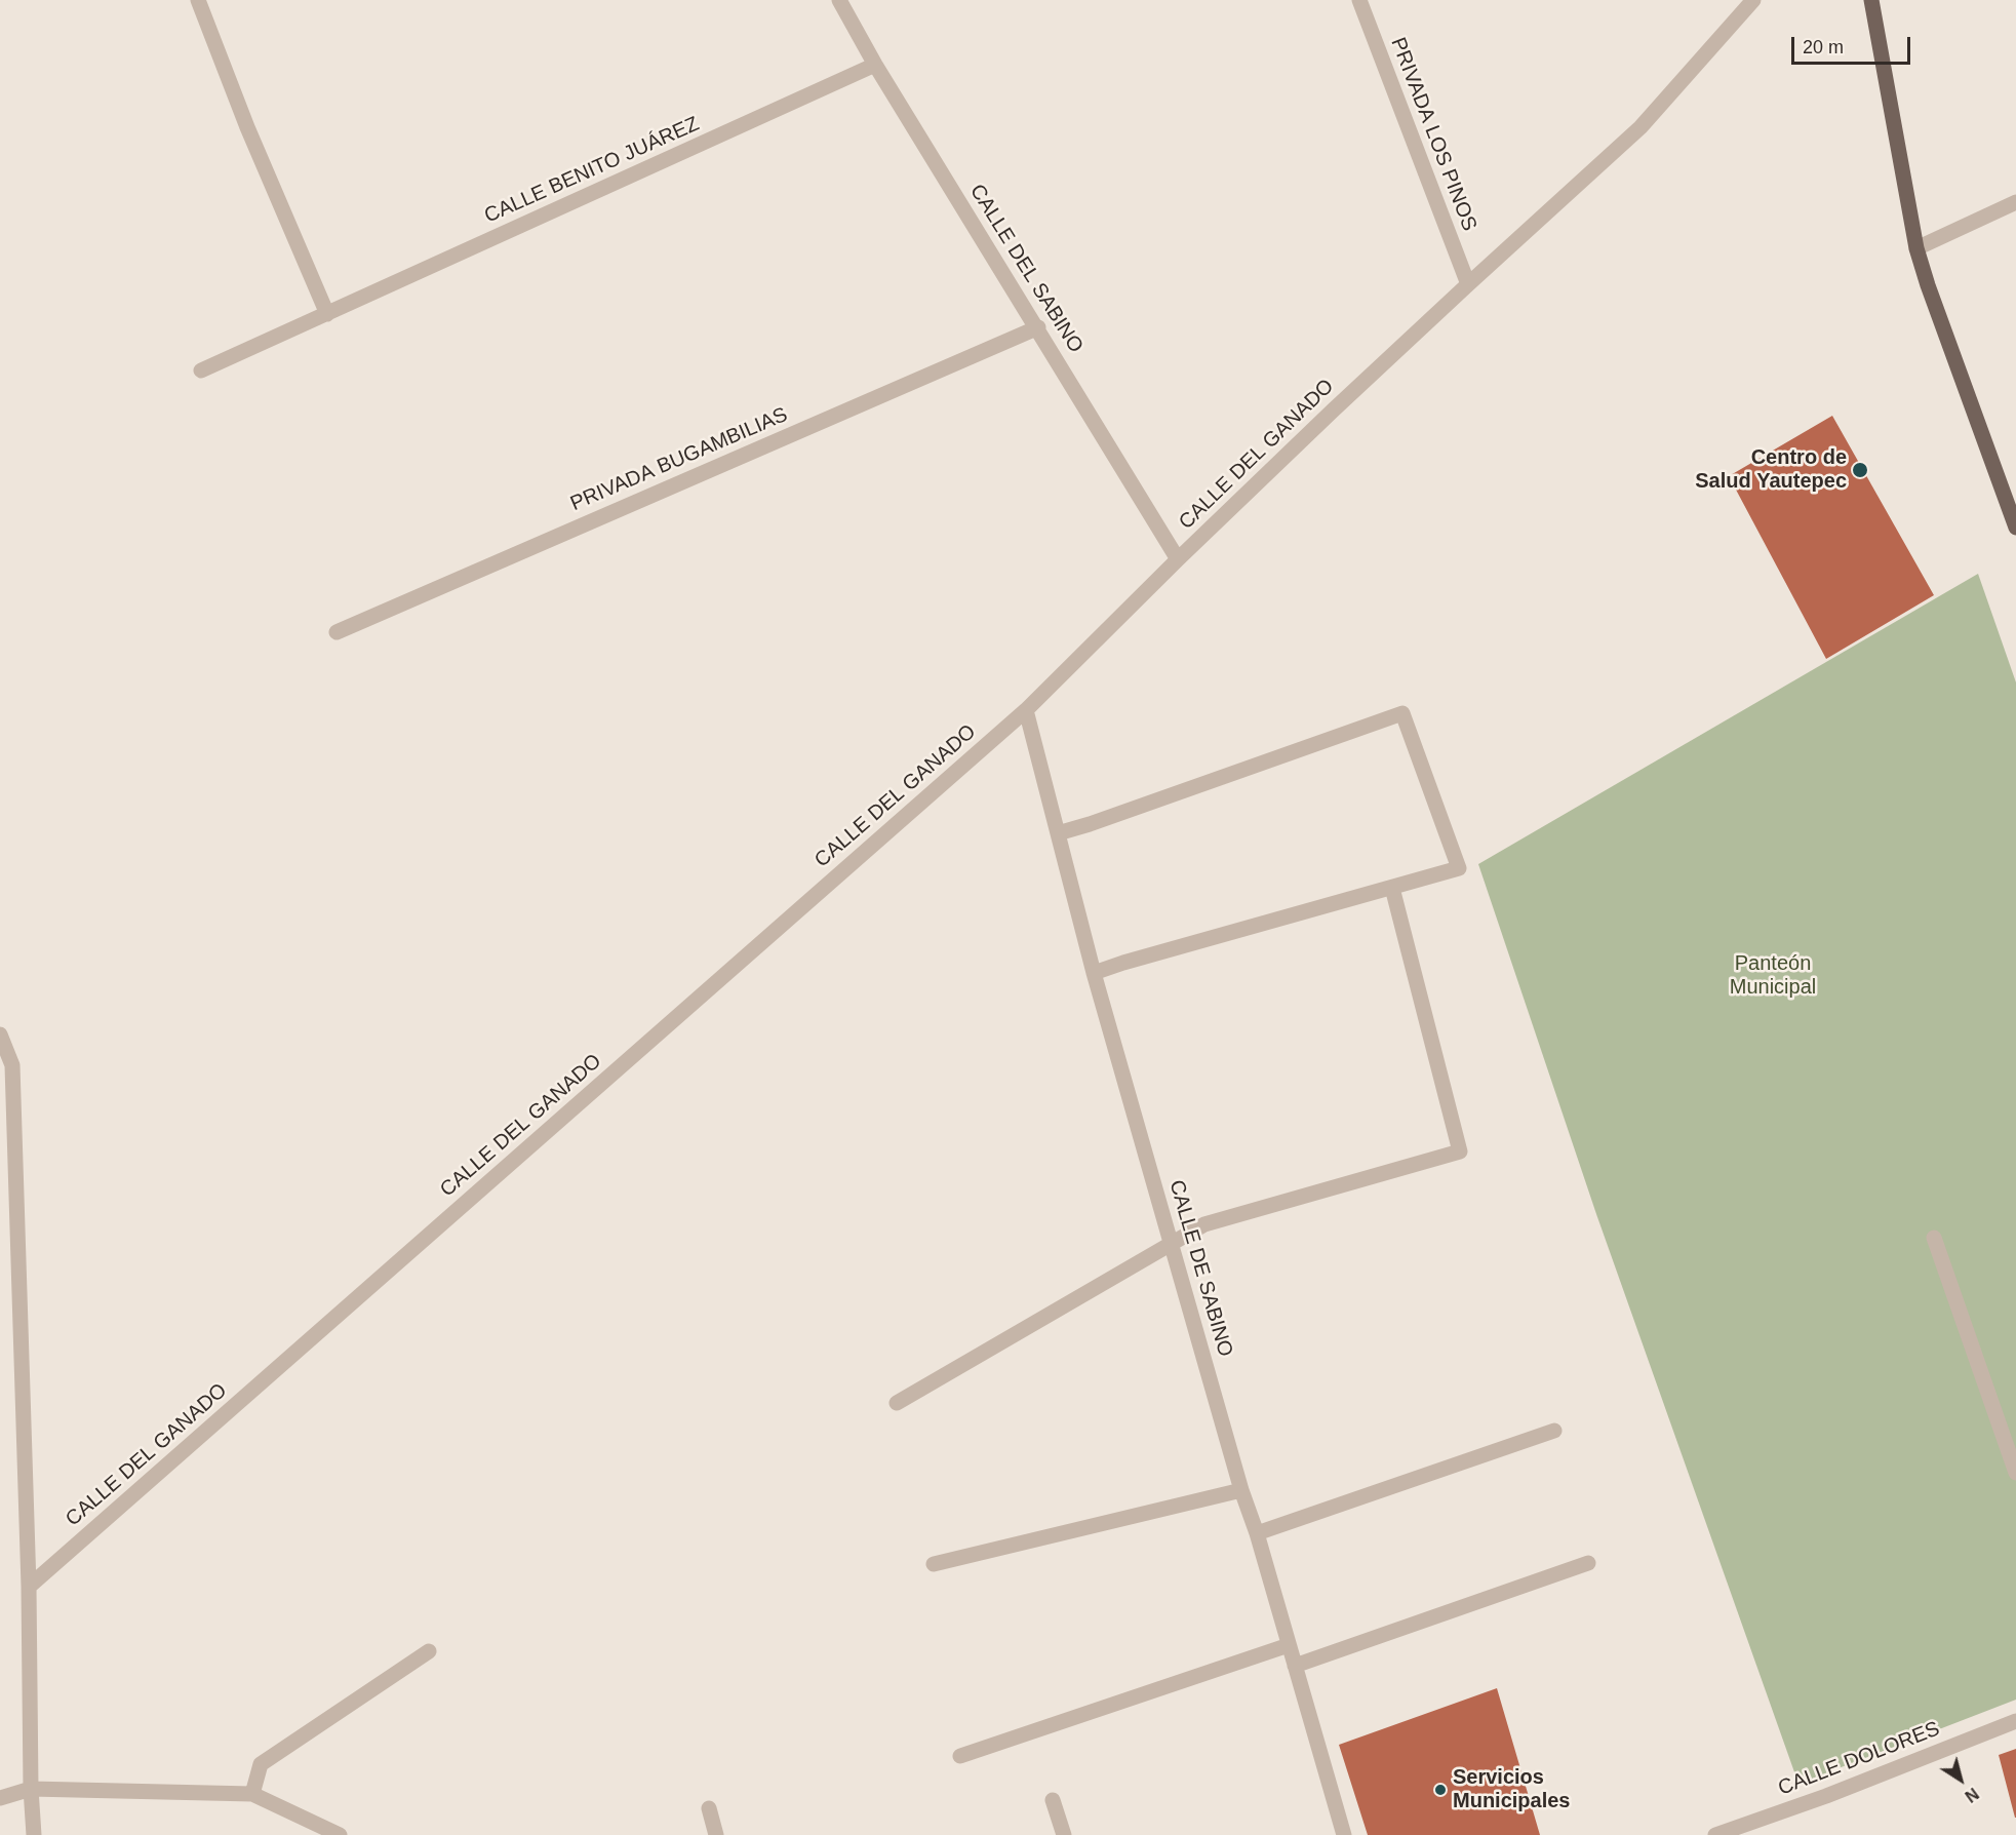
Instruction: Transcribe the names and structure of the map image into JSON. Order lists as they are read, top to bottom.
{
  "streets": {
    "street": [
      "PRIVADA LOS PINOS",
      "CALLE BENITO JUÁREZ",
      "CALLE DEL SABINO",
      "CALLE DEL GANADO",
      "PRIVADA BUGAMBILIAS",
      "CALLE DE SABINO",
      "CALLE DOLORES"
    ]
  },
  "crossings": [
    ["PRIVADA LOS PINOS", "CALLE DEL GANADO"],
    ["CALLE BENITO JUÁREZ", "CALLE DEL SABINO"],
    ["CALLE DEL SABINO", "CALLE DEL GANADO"],
    ["CALLE DEL SABINO", "PRIVADA BUGAMBILIAS"],
    ["CALLE DEL GANADO", "CALLE DE SABINO"]
  ],
  "parks": ["Panteón Municipal"],
  "places": ["Centro de Salud Yautepec", "Servicios Municipales"],
  "scale_bar": "20 m",
  "north": "bottom right"
}
